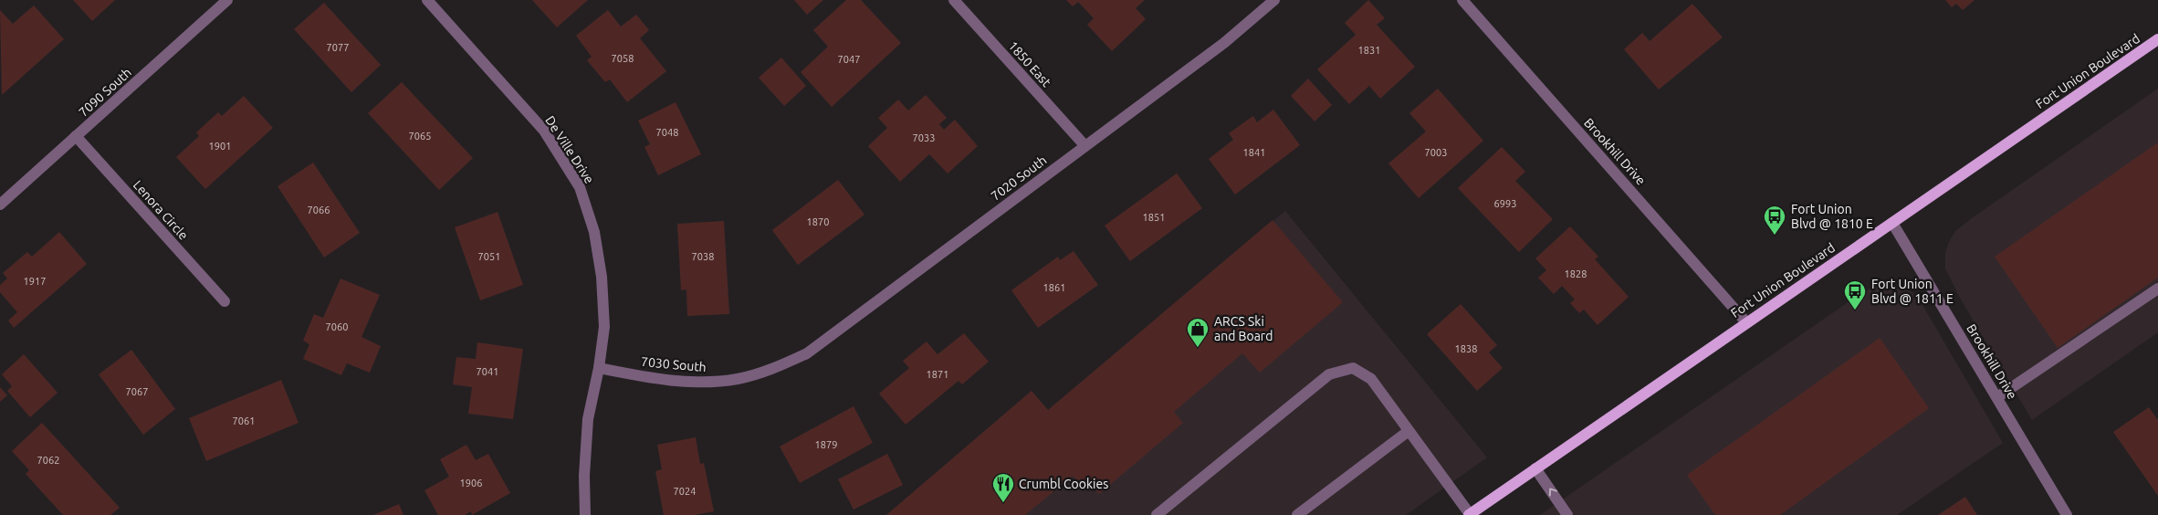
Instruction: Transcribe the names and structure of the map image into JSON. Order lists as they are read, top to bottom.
{
  "streets": {
    "main road": ["Fort Union Boulevard"],
    "street": [
      "1850 East",
      "7090 South",
      "De Ville Drive",
      "Brookhill Drive",
      "7020 South",
      "Lenora Circle",
      "7030 South"
    ]
  },
  "crossings": [
    ["1850 East", "7020 South"],
    ["Fort Union Boulevard", "Brookhill Drive"],
    ["7090 South", "Lenora Circle"],
    ["De Ville Drive", "7030 South"],
    ["7020 South", "7030 South"]
  ],
  "places": {
    "bus stop": ["Fort Union Blvd @ 1810 E", "Fort Union Blvd @ 1811 E"],
    "shop": ["ARCS Ski and Board"],
    "restaurant": ["Crumbl Cookies"]
  },
  "house_numbers": [
    "7077",
    "1831",
    "7058",
    "7047",
    "7048",
    "7065",
    "7033",
    "1901",
    "1841",
    "7003",
    "6993",
    "7066",
    "1851",
    "1870",
    "7051",
    "7038",
    "1828",
    "1917",
    "1861",
    "7060",
    "1838",
    "7041",
    "1871",
    "7067",
    "7061",
    "1879",
    "7062",
    "1906",
    "7024"
  ]
}
